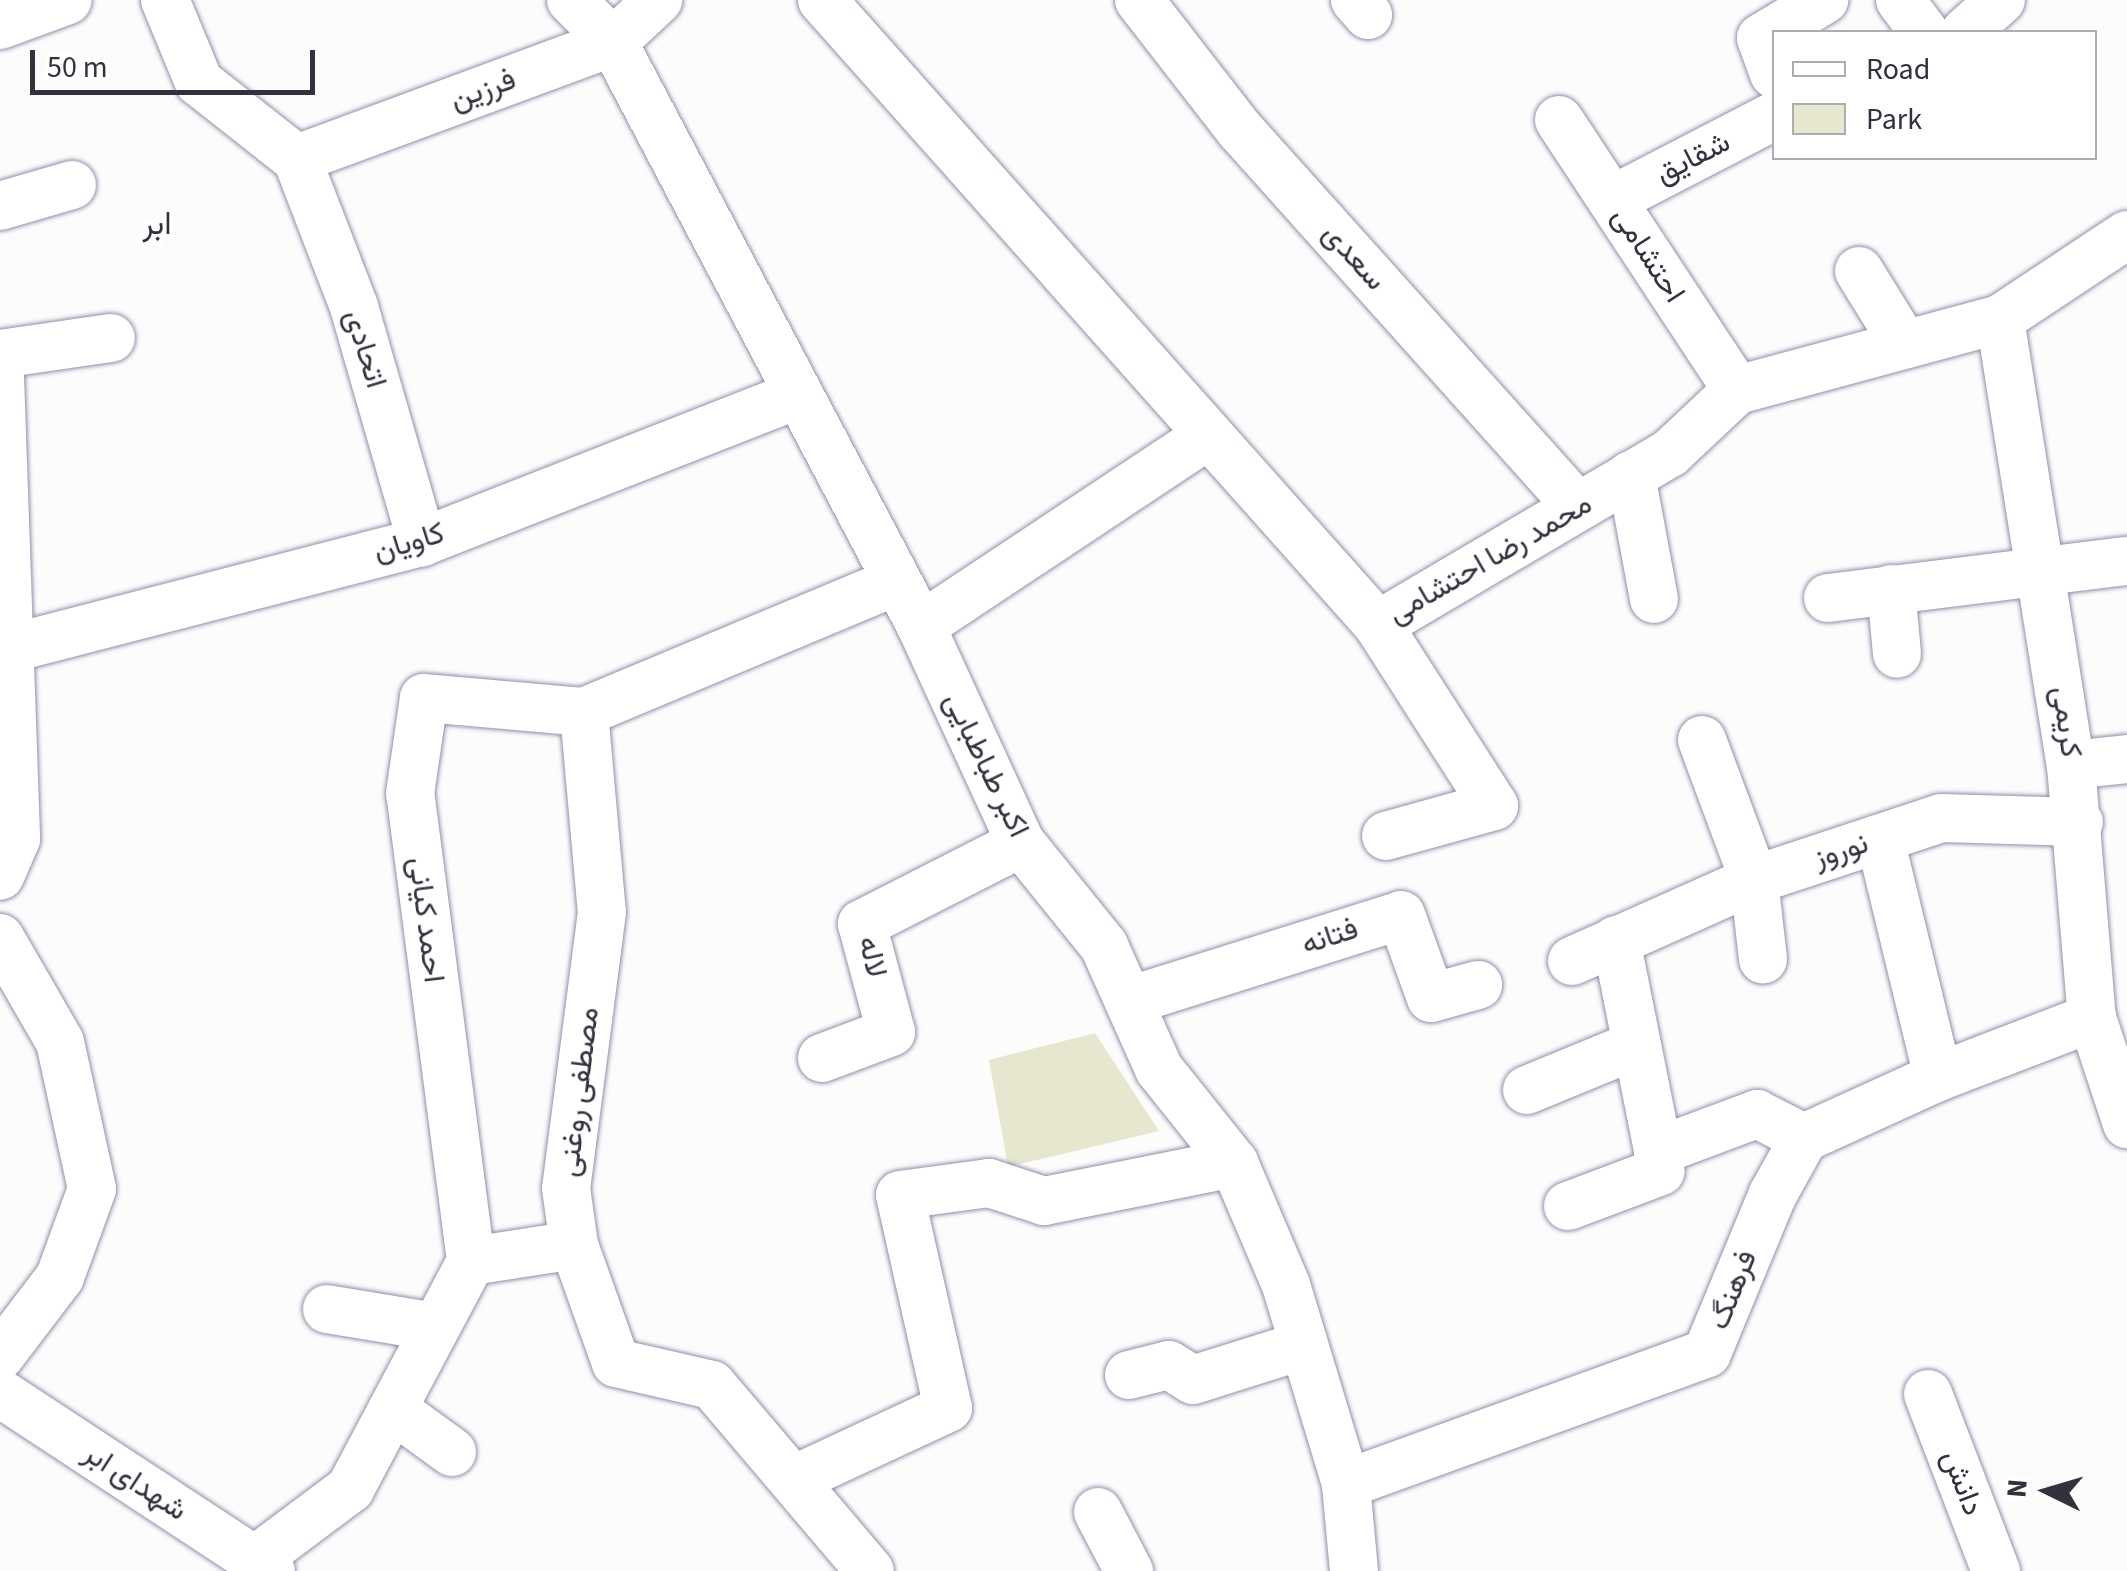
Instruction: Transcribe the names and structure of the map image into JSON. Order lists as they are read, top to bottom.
{
  "streets": {
    "street": [
      "فرزین",
      "شقایق",
      "احتشامی",
      "سعدی",
      "اتحادی",
      "کاویان",
      "محمد رضا احتشامی",
      "کریمی",
      "اکبر طباطبایی",
      "نوروز",
      "احمد کیانی",
      "فتانه",
      "لاله",
      "مصطفی روغنی",
      "فرهنگ",
      "شهدای ابر",
      "دانش"
    ]
  },
  "crossings": [
    ["فرزین", "اتحادی"],
    ["فرزین", "اکبر طباطبایی"],
    ["شقایق", "احتشامی"],
    ["احتشامی", "محمد رضا احتشامی"],
    ["سعدی", "محمد رضا احتشامی"],
    ["اتحادی", "کاویان"],
    ["کاویان", "اکبر طباطبایی"],
    ["محمد رضا احتشامی", "کریمی"],
    ["کریمی", "نوروز"],
    ["اکبر طباطبایی", "احمد کیانی"],
    ["اکبر طباطبایی", "فتانه"],
    ["اکبر طباطبایی", "لاله"],
    ["اکبر طباطبایی", "فرهنگ"],
    ["احمد کیانی", "مصطفی روغنی"]
  ],
  "districts": ["ابر"],
  "legend": ["Road", "Park"],
  "scale_bar": "50 m",
  "north": "left"
}
